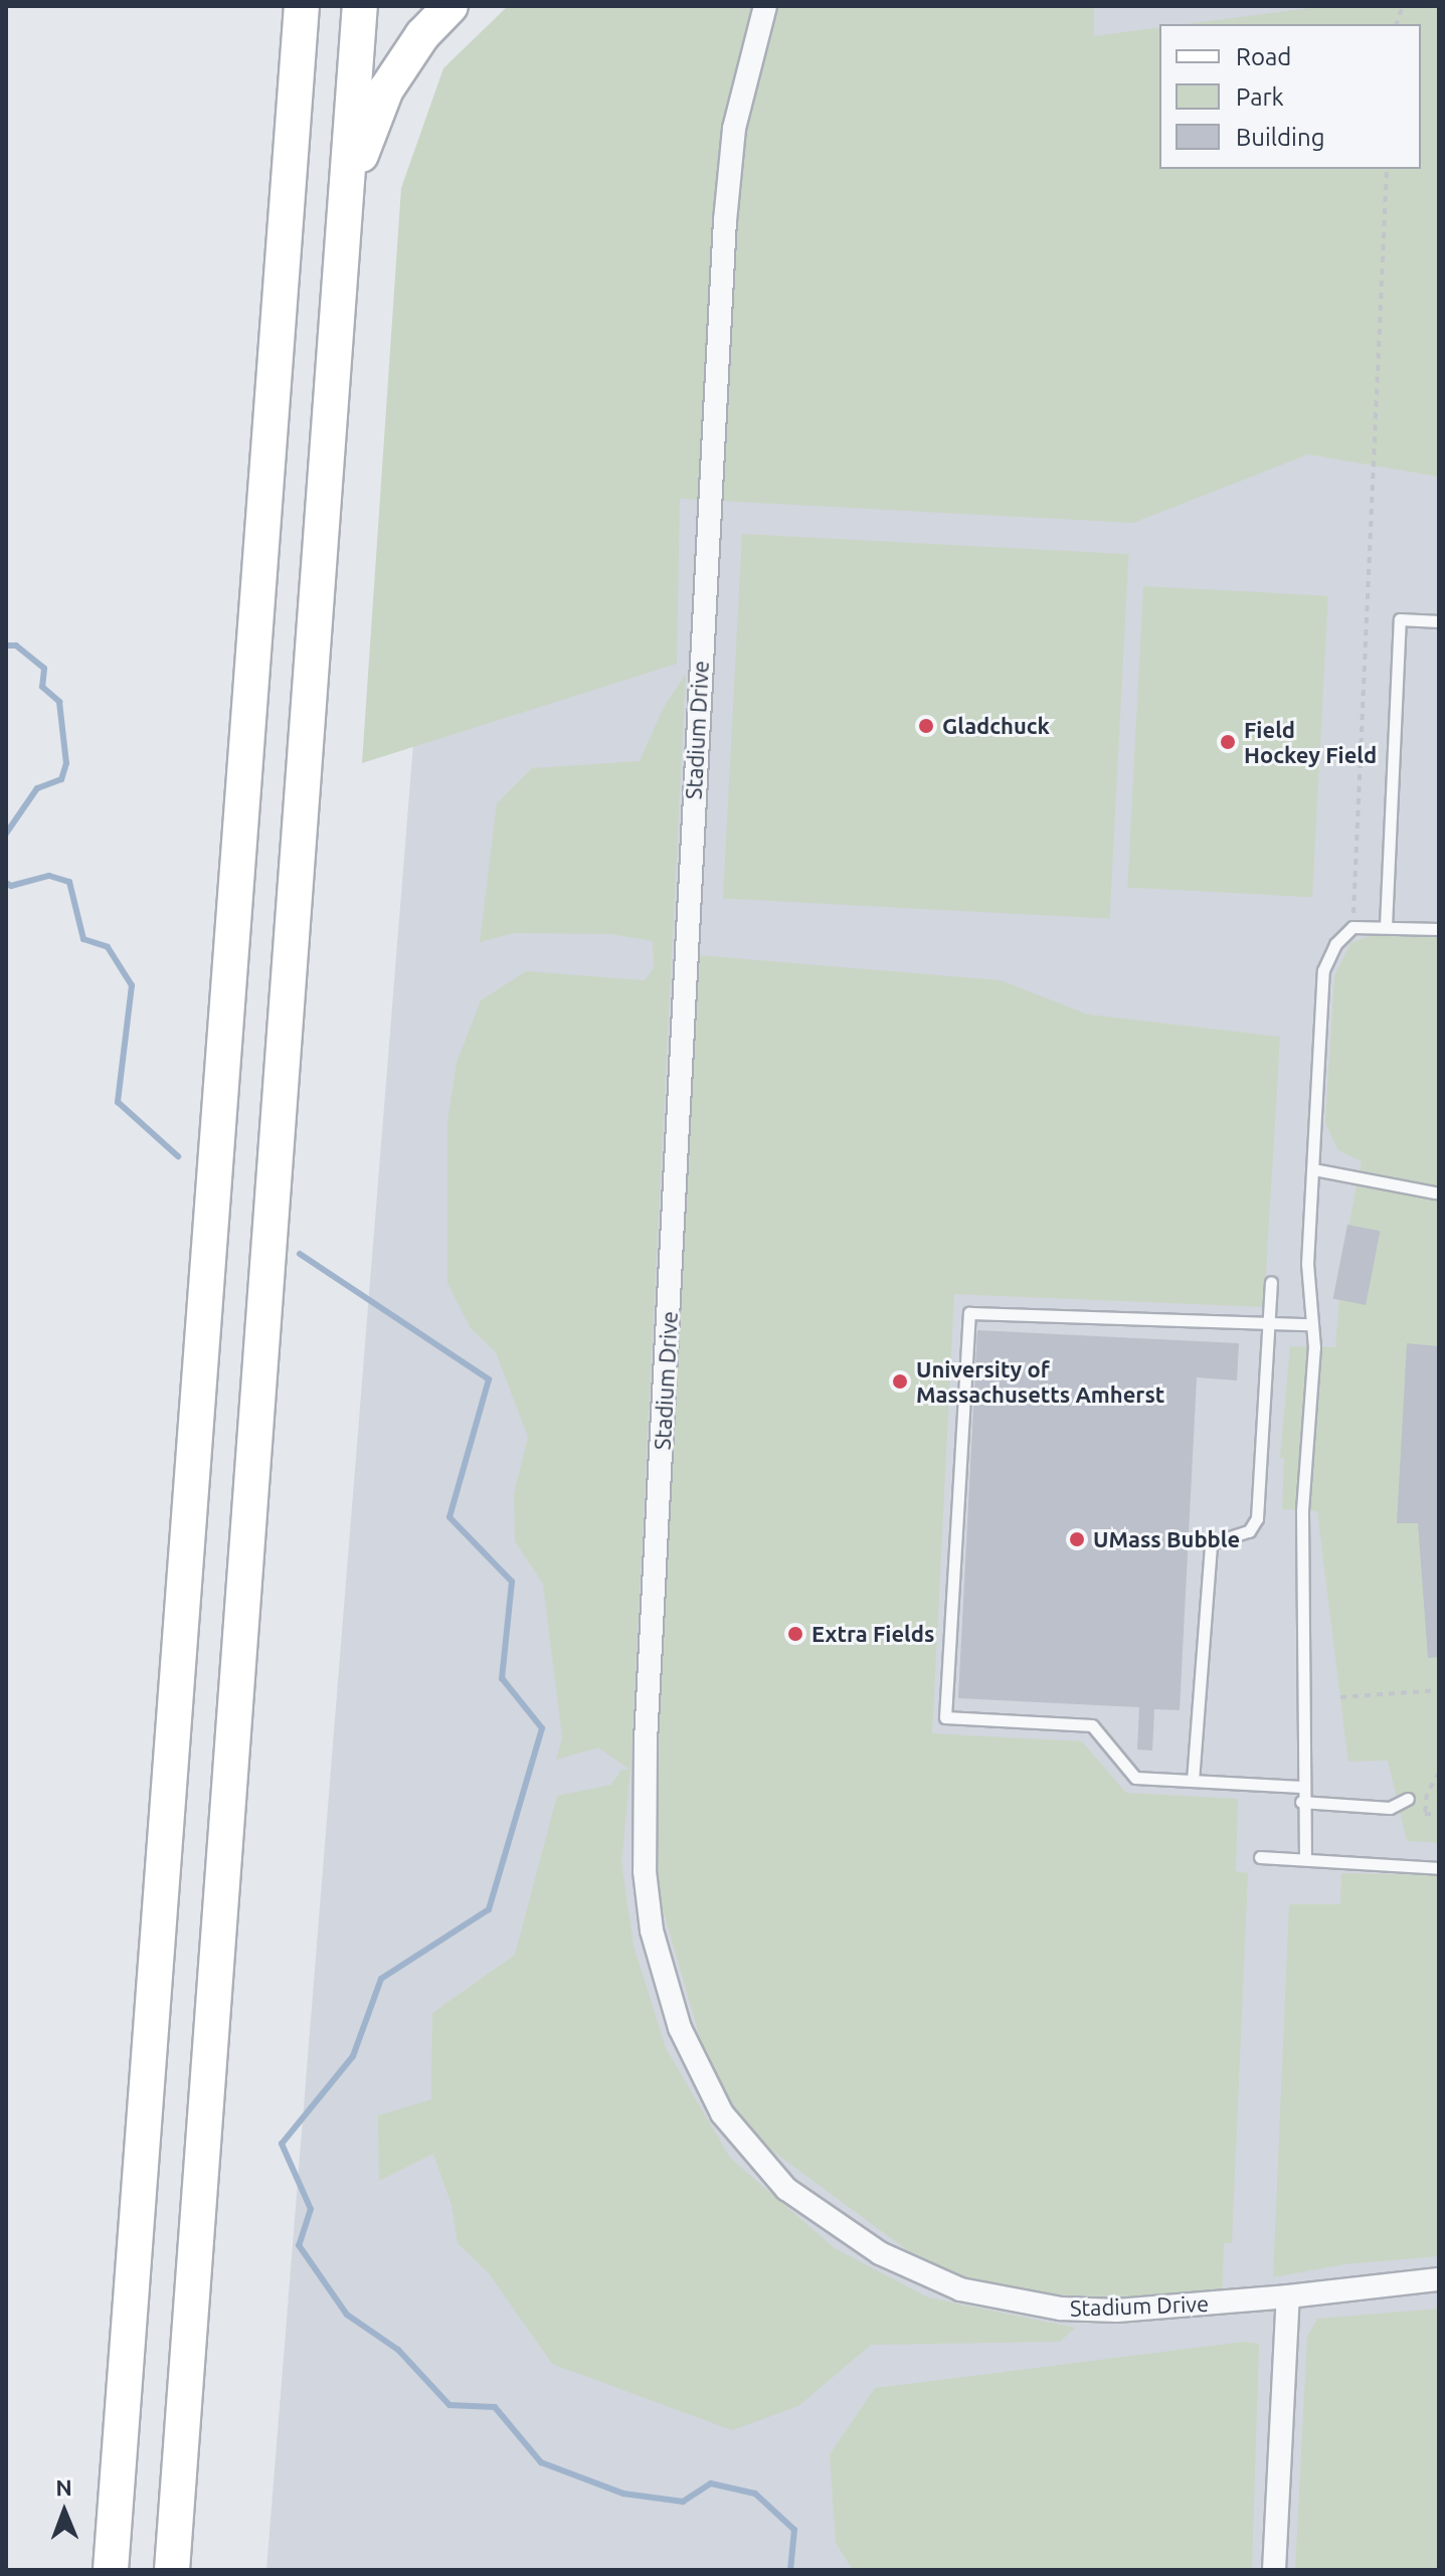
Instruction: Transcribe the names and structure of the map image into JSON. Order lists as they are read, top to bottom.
{
  "streets": {
    "street": ["Stadium Drive"]
  },
  "places": [
    "Gladchuck",
    "Field Hockey Field",
    "University of Massachusetts Amherst",
    "UMass Bubble",
    "Extra Fields"
  ],
  "legend": ["Road", "Park", "Building"],
  "north": "top"
}
